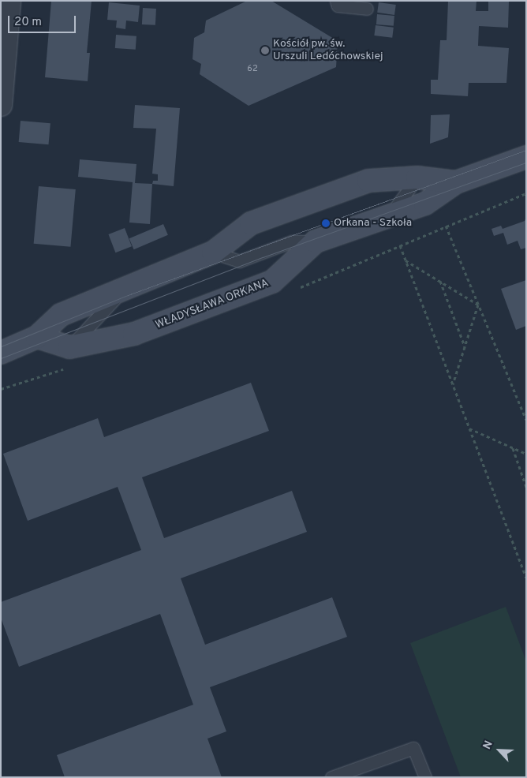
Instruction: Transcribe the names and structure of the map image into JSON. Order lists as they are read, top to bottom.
{
  "streets": {
    "street": ["WŁADYSŁAWA ORKANA"]
  },
  "places": ["Kościół pw. św. Urszuli Ledóchowskiej", "Orkana - Szkoła"],
  "house_numbers": ["62"],
  "scale_bar": "20 m",
  "north": "top left"
}
